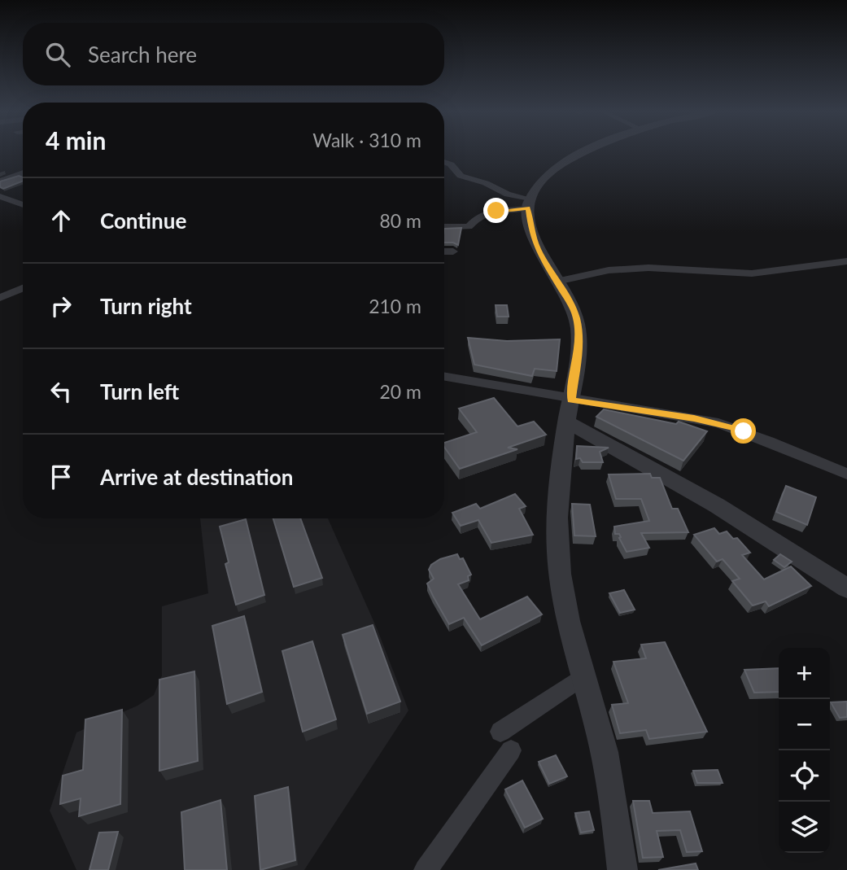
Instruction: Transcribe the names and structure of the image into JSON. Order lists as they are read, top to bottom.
{
  "page": {
    "search": "Search here",
    "heading": ["4 min", "Walk · 310 m"],
    "list": [
      ["Continue", "80 m"],
      ["Turn right", "210 m"],
      ["Turn left", "20 m"],
      "Arrive at destination"
    ],
    "map_buttons": ["+", "−"]
  }
}
